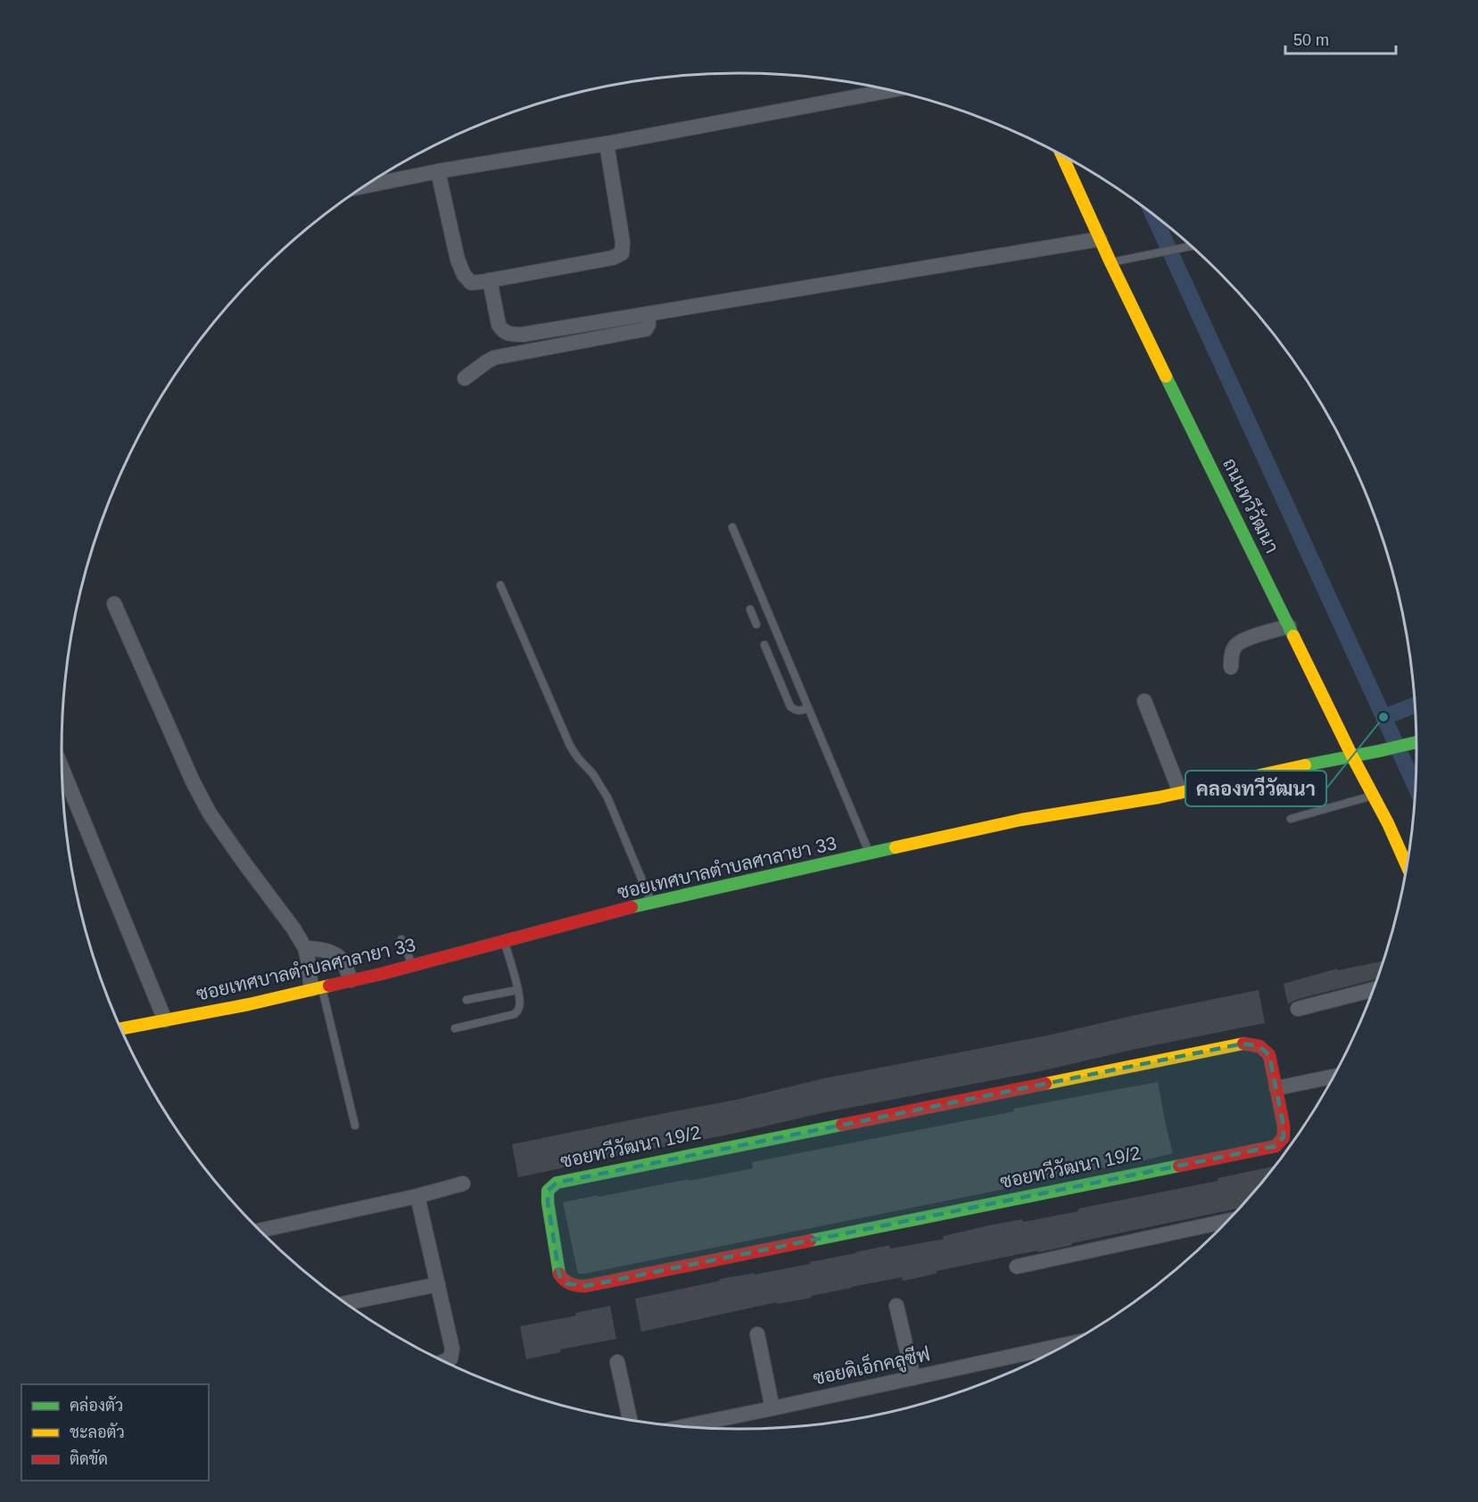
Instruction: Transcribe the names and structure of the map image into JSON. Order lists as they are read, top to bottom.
{
  "streets": {
    "street": [
      "ถนนทวีวัฒนา",
      "ซอยเทศบาลตำบลศาลายา 33",
      "ซอยทวีวัฒนา 19/2",
      "ซอยดิเอ็กคลูซีฟ"
    ]
  },
  "crossings": [
    ["ถนนทวีวัฒนา", "ซอยเทศบาลตำบลศาลายา 33"]
  ],
  "places": ["คลองทวีวัฒนา"],
  "legend": ["คล่องตัว", "ชะลอตัว", "ติดขัด"],
  "scale_bar": "50 m"
}
